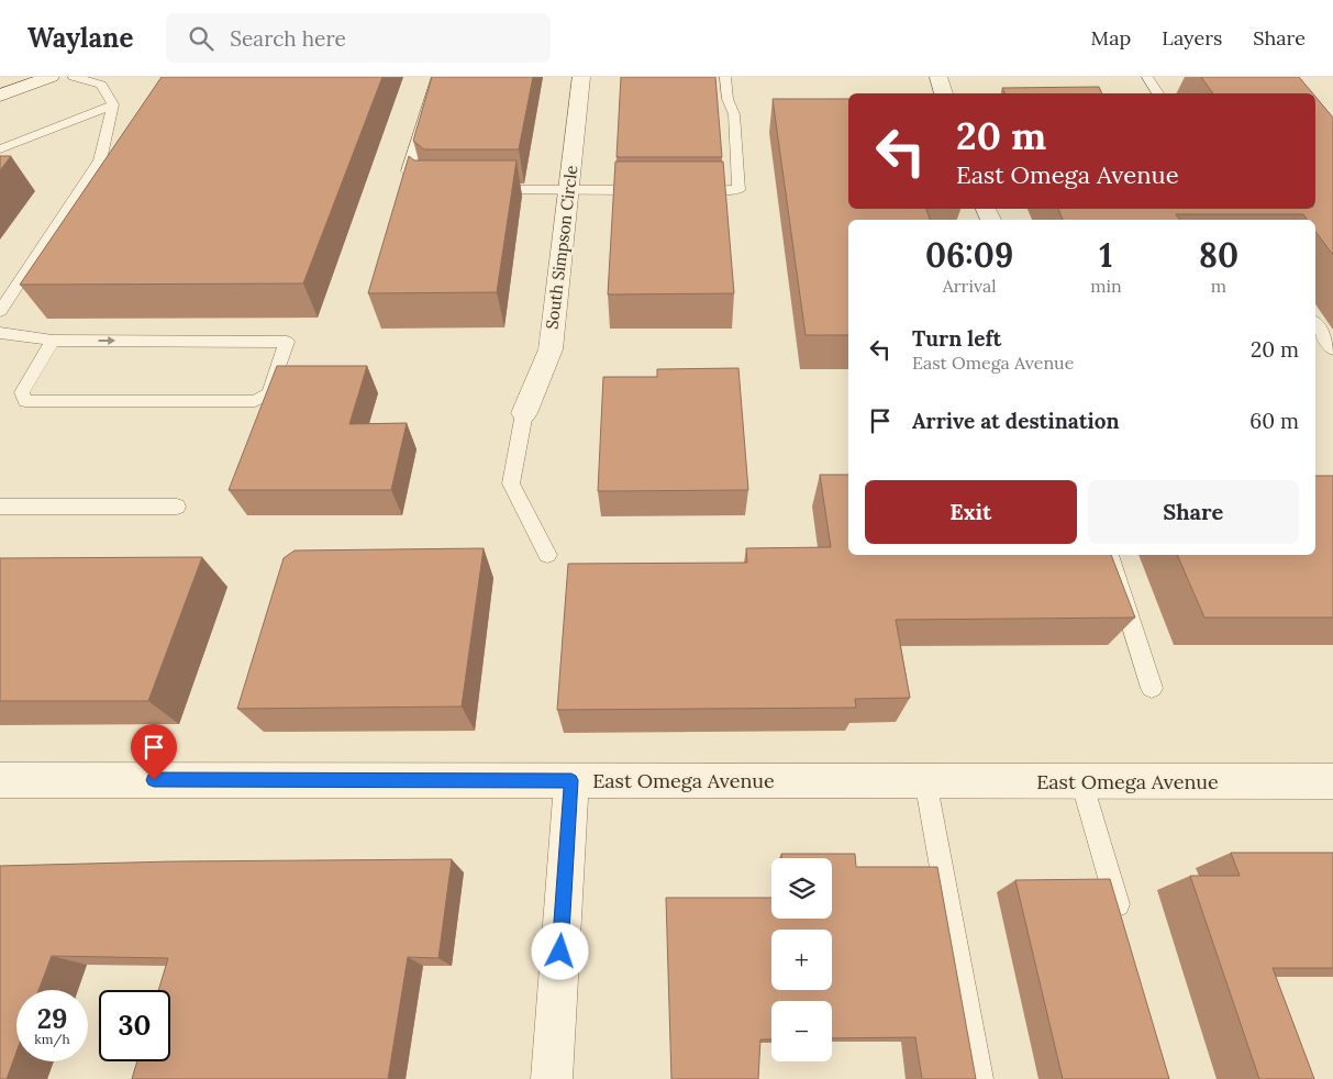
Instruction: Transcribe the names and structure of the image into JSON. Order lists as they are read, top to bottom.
{
  "streets": {
    "street": ["South Simpson Circle", "East Omega Avenue"]
  },
  "page": {
    "header": "Waylane",
    "search": "Search here",
    "nav": ["Map", "Layers", "Share"],
    "turn": ["20 m", "East Omega Avenue"],
    "eta": [
      "06:09",
      "Arrival",
      "1",
      "min",
      "80",
      "m"
    ],
    "list": [
      {
        "name": "Turn left",
        "note": "East Omega Avenue",
        "value": "20 m"
      },
      {
        "name": "Arrive at destination",
        "value": "60 m"
      }
    ],
    "buttons": ["Exit", "Share"],
    "map_buttons": ["+", "−"],
    "speed": "29 km/h",
    "limit": "30"
  }
}
